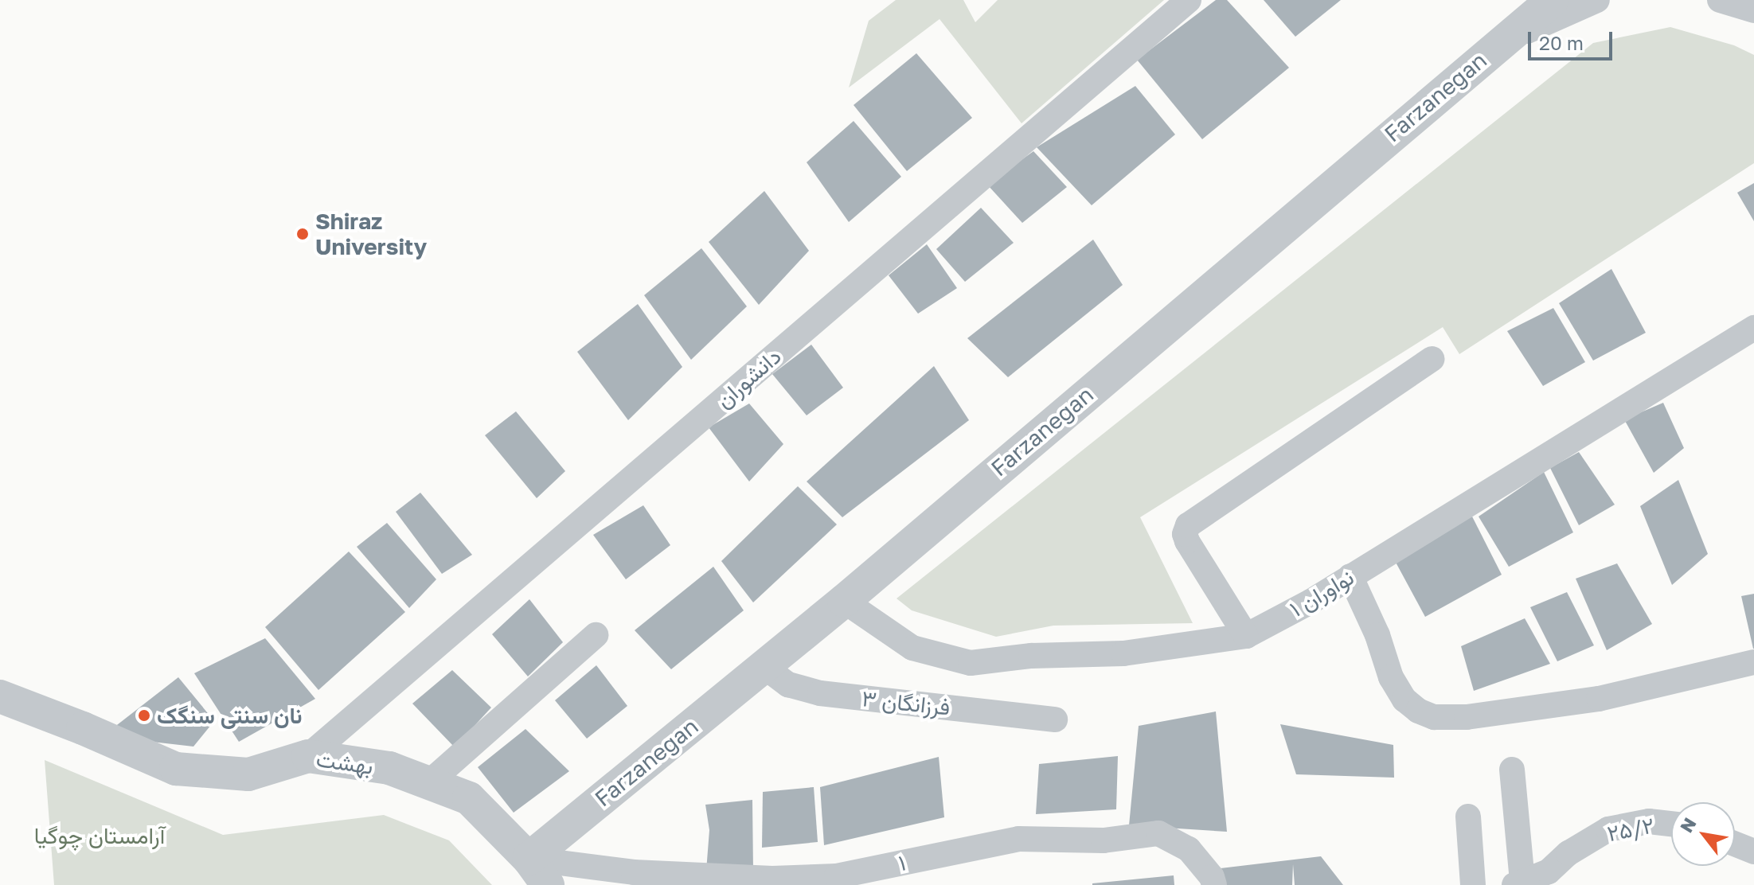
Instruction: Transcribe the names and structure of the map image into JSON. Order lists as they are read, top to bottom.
{
  "streets": {
    "street": [
      "Farzanegan",
      "دانشوران",
      "نواوران ۱",
      "فرزانگان ۳",
      "بهشت",
      "۲۵/۲",
      "۱"
    ]
  },
  "crossings": [
    ["Farzanegan", "نواوران ۱"],
    ["Farzanegan", "فرزانگان ۳"],
    ["Farzanegan", "بهشت"],
    ["Farzanegan", "۱"],
    ["دانشوران", "بهشت"],
    ["بهشت", "۱"]
  ],
  "parks": ["آرامستان چوگیا"],
  "places": ["Shiraz University", "نان سنتی سنگک"],
  "scale_bar": "20 m",
  "north": "top left"
}
